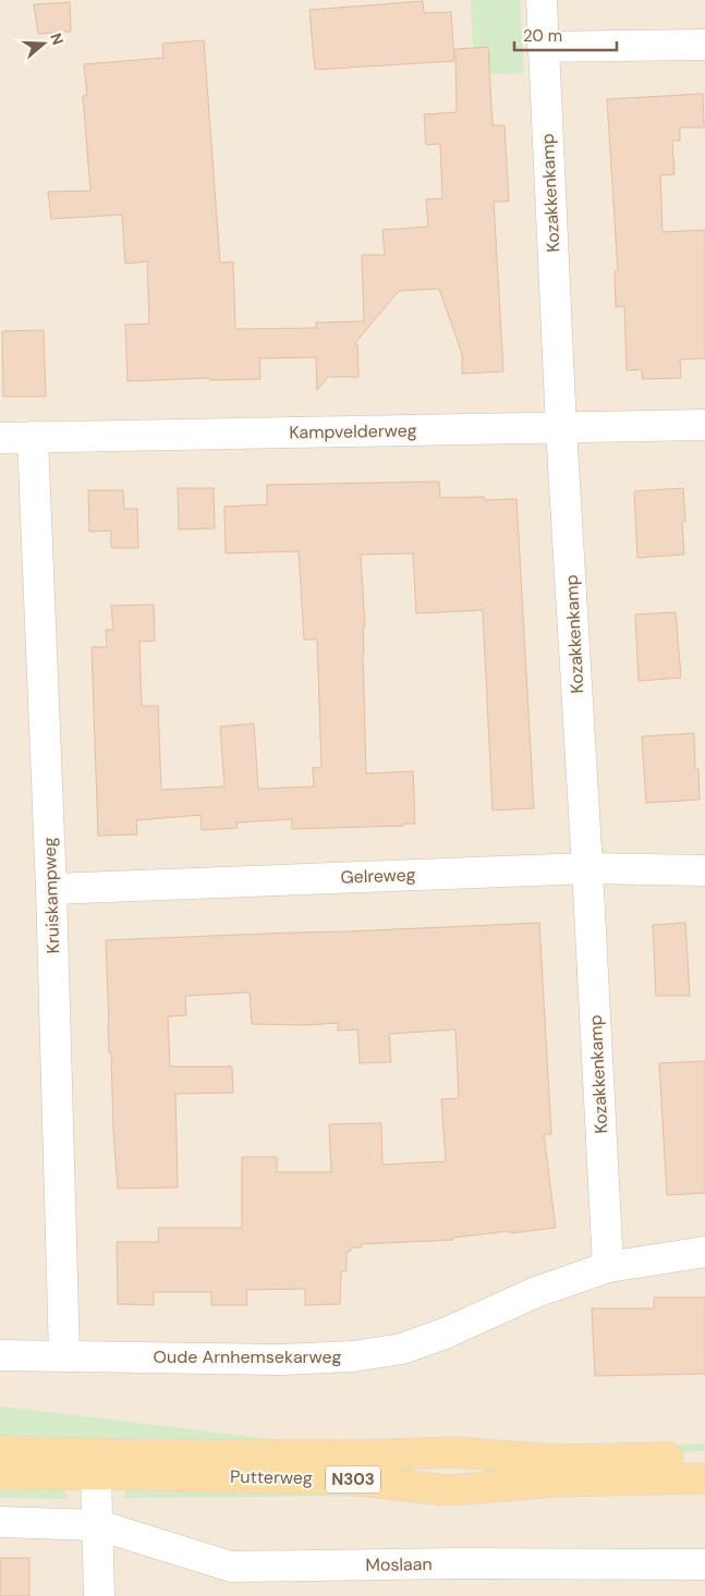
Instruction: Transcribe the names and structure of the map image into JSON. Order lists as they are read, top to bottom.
{
  "streets": {
    "main road": ["Putterweg", "N303"],
    "street": [
      "Kozakkenkamp",
      "Kampvelderweg",
      "Gelreweg",
      "Kruiskampweg",
      "Oude Arnhemsekarweg",
      "Moslaan"
    ]
  },
  "crossings": [
    ["Kozakkenkamp", "Kampvelderweg"],
    ["Kozakkenkamp", "Gelreweg"],
    ["Kozakkenkamp", "Oude Arnhemsekarweg"],
    ["Kampvelderweg", "Kruiskampweg"],
    ["Gelreweg", "Kruiskampweg"],
    ["Kruiskampweg", "Oude Arnhemsekarweg"]
  ],
  "scale_bar": "20 m",
  "north": "right"
}
